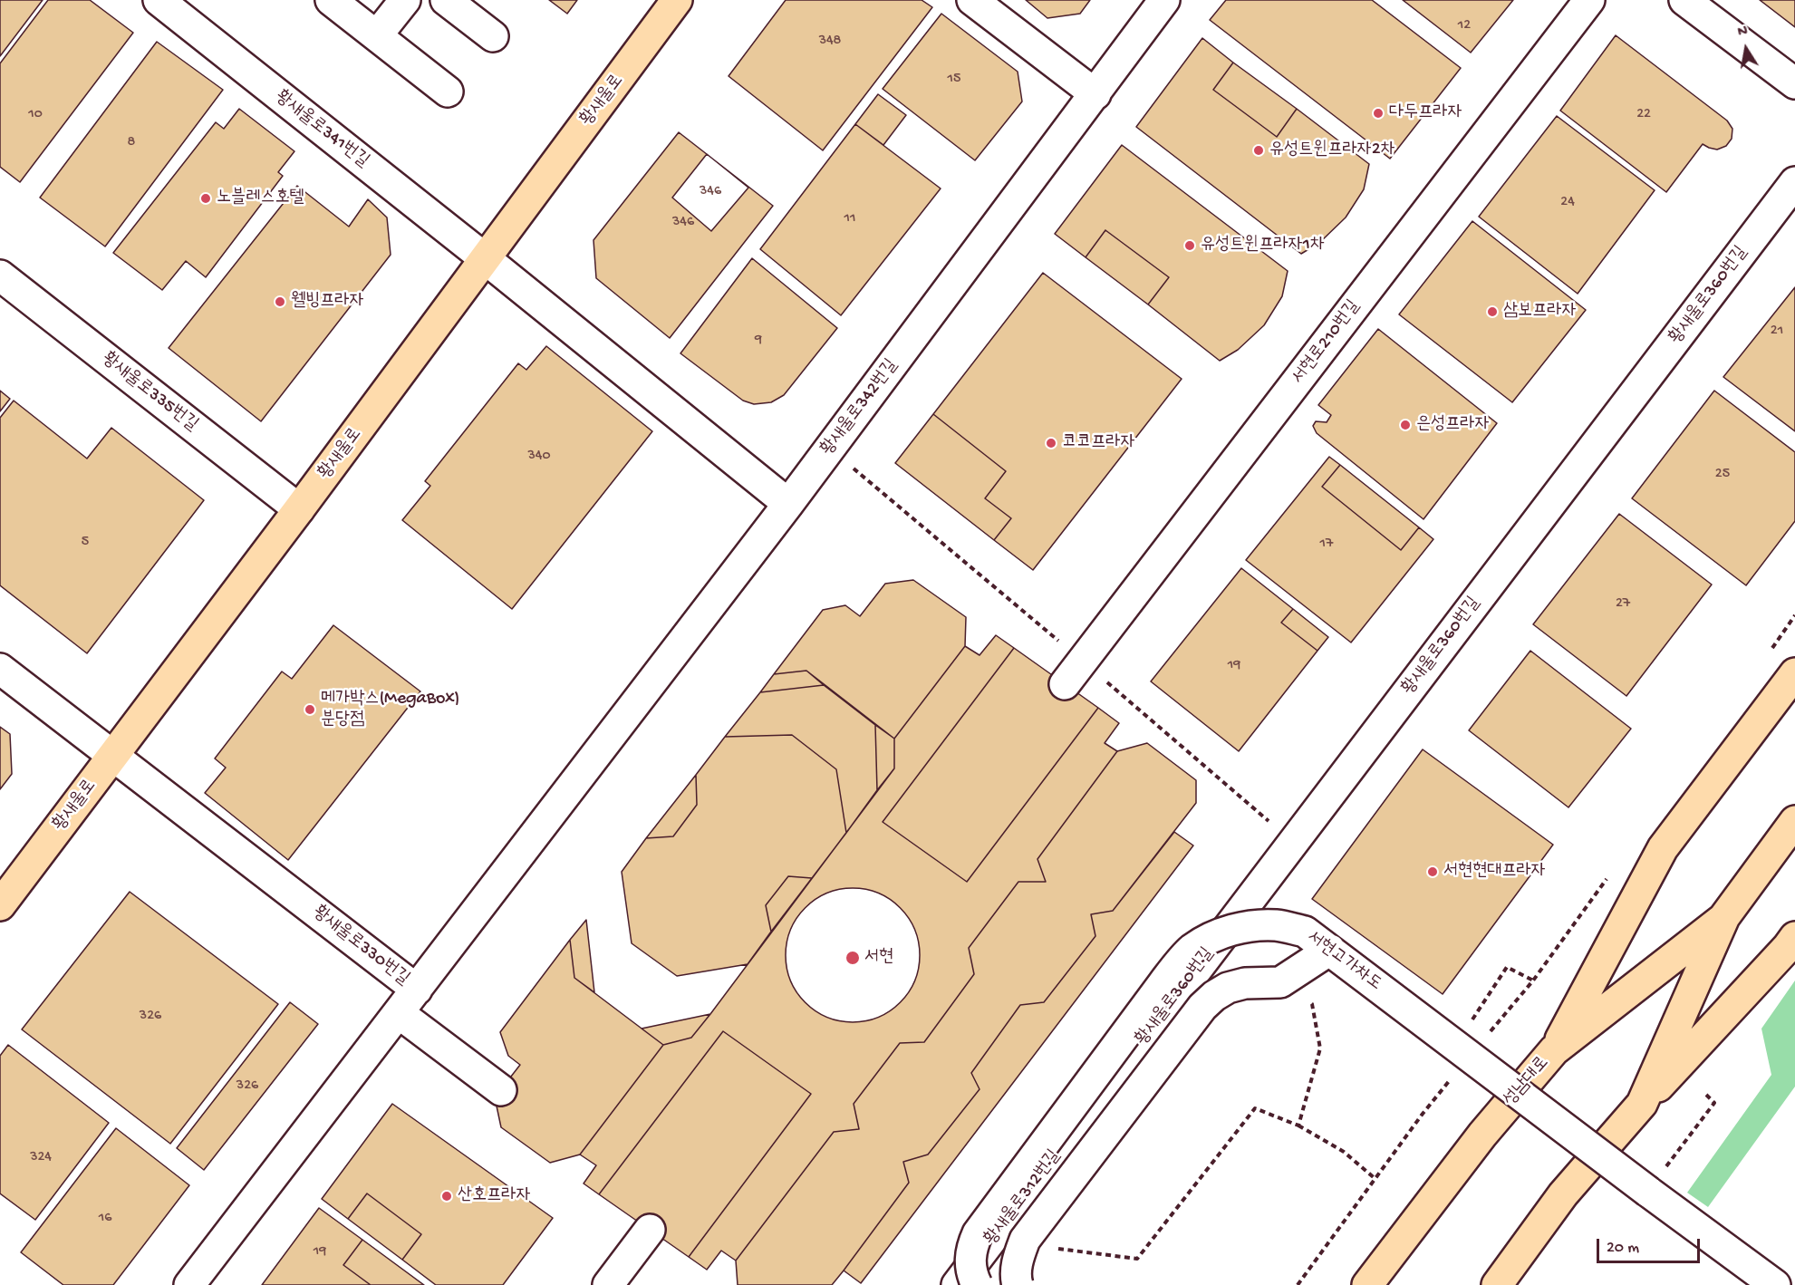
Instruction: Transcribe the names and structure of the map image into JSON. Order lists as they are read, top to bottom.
{
  "streets": {
    "main road": ["황새울로", "성남대로"],
    "street": [
      "황새울로341번길",
      "황새울로360번길",
      "서현로210번길",
      "황새울로335번길",
      "황새울로342번길",
      "황새울로330번길",
      "서현고가차도",
      "황새울로312번길"
    ]
  },
  "crossings": [
    ["황새울로", "황새울로341번길"],
    ["황새울로", "황새울로335번길"],
    ["황새울로", "황새울로330번길"],
    ["황새울로360번길", "황새울로312번길"],
    ["황새울로342번길", "황새울로330번길"]
  ],
  "places": [
    "다두프라자",
    "유성트윈프라자2차",
    "노블레스호텔",
    "유성트윈프라자1차",
    "웰빙프라자",
    "삼보프라자",
    "은성프라자",
    "코코프라자",
    "메가박스(MegaBox) 분당점",
    "서현현대프라자",
    "서현",
    "산호프라자"
  ],
  "house_numbers": [
    "12",
    "348",
    "15",
    "10",
    "22",
    "8",
    "346",
    "24",
    "11",
    "346",
    "21",
    "9",
    "340",
    "25",
    "5",
    "17",
    "27",
    "19",
    "326",
    "326",
    "324",
    "16",
    "19"
  ],
  "scale_bar": "20 m",
  "north": "top"
}
